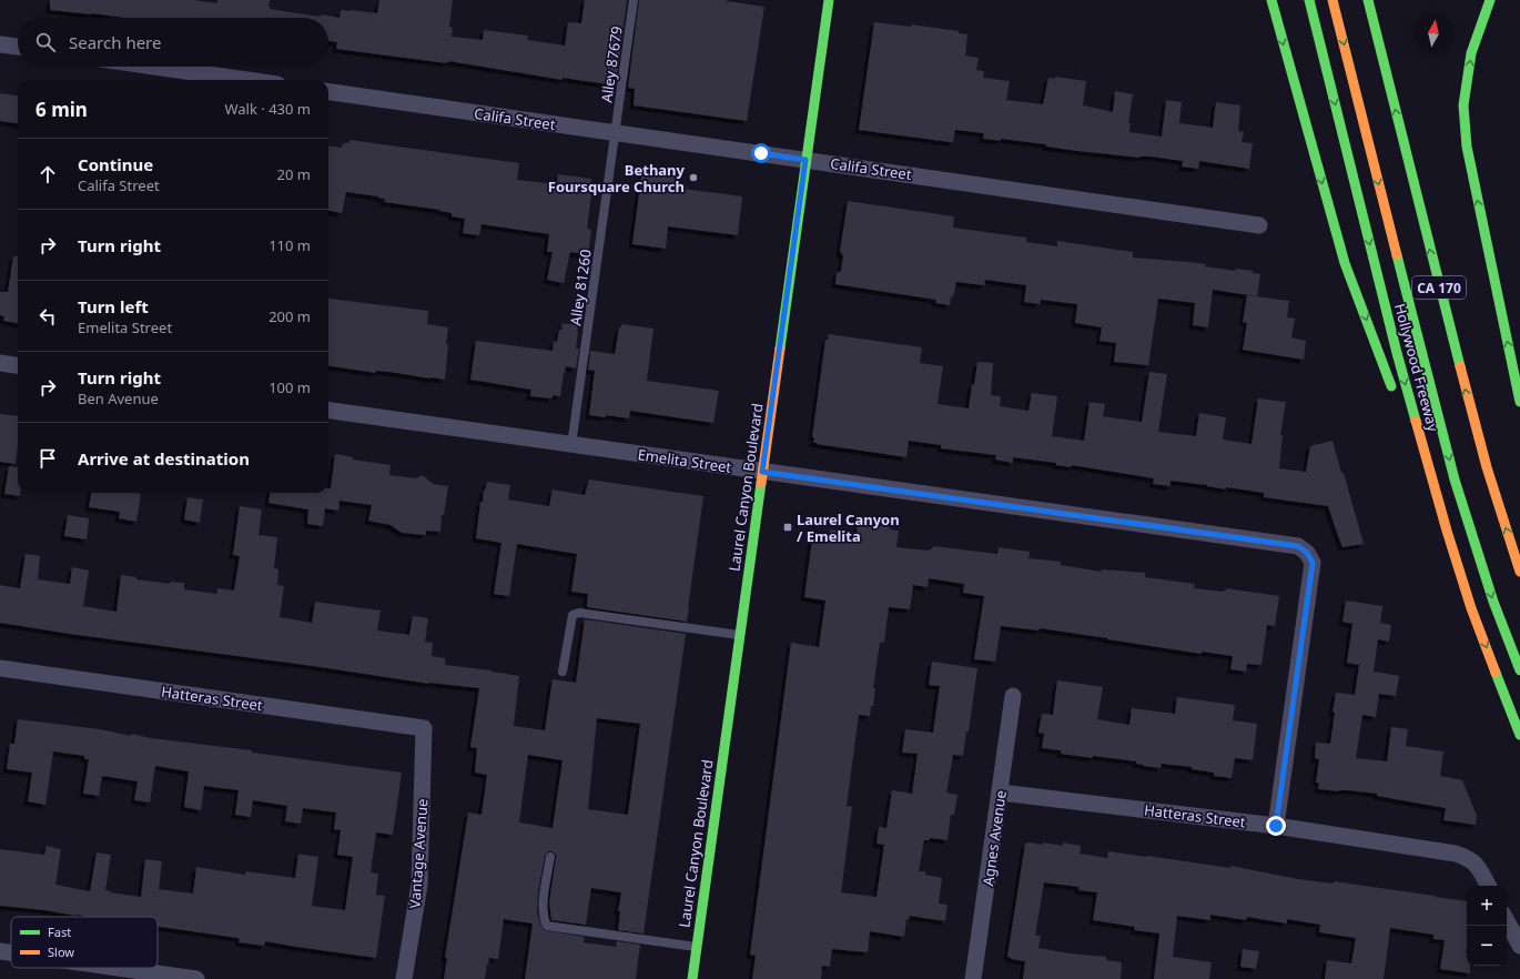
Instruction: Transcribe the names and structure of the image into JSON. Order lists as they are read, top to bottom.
{
  "streets": {
    "main road": ["CA 170", "Hollywood Freeway", "Laurel Canyon Boulevard"],
    "street": [
      "Califa Street",
      "Emelita Street",
      "Hatteras Street",
      "Agnes Avenue",
      "Vantage Avenue"
    ],
    "lane": ["Alley 87679", "Alley 81260"]
  },
  "crossings": [
    ["Alley 87679", "Califa Street"],
    ["Alley 87679", "Alley 81260"],
    ["Califa Street", "Alley 81260"],
    ["Califa Street", "Laurel Canyon Boulevard"],
    ["Alley 81260", "Emelita Street"],
    ["Emelita Street", "Laurel Canyon Boulevard"],
    ["Emelita Street", "Hatteras Street"],
    ["Hatteras Street", "Agnes Avenue"],
    ["Hatteras Street", "Vantage Avenue"]
  ],
  "places": {
    "other": ["Bethany Foursquare Church"],
    "transit": ["Laurel Canyon / Emelita"]
  },
  "legend": ["Fast", "Slow"],
  "north": "top",
  "page": {
    "search": "Search here",
    "heading": ["6 min", "Walk · 430 m"],
    "list": [
      ["Continue", "Califa Street", "20 m"],
      ["Turn right", "110 m"],
      ["Turn left", "Emelita Street", "200 m"],
      ["Turn right", "Ben Avenue", "100 m"],
      "Arrive at destination"
    ],
    "map_buttons": ["+", "−"]
  }
}
